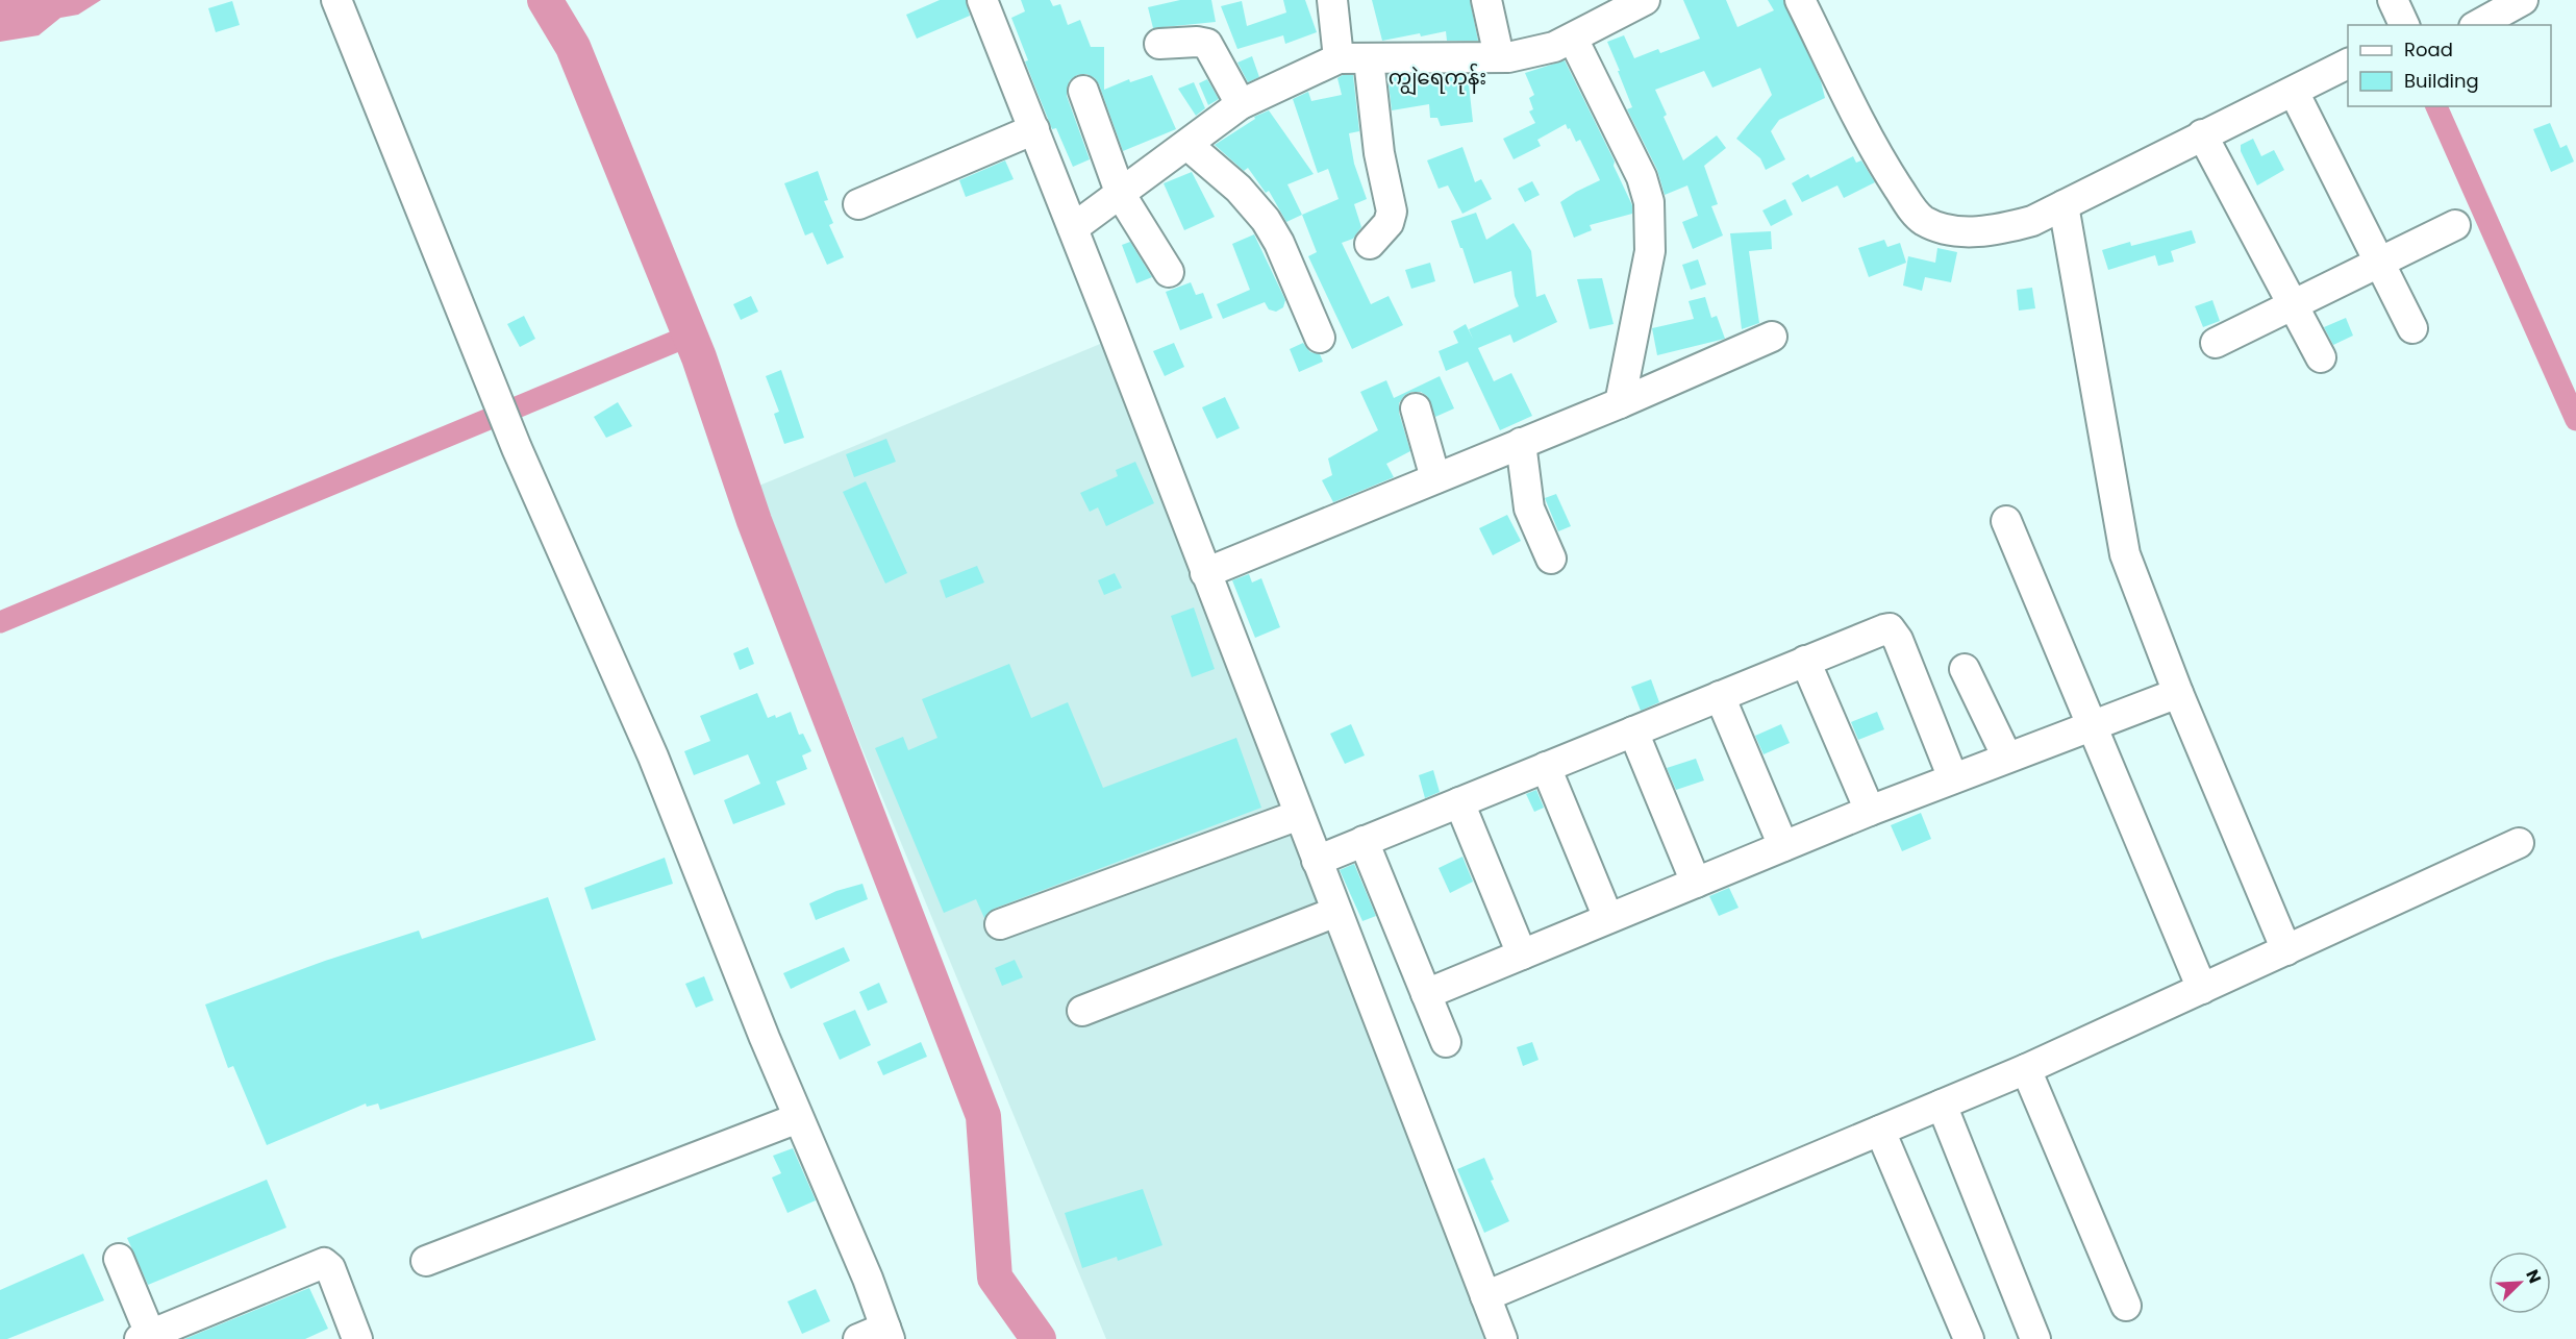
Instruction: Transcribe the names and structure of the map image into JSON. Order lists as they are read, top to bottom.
{
  "districts": ["ကျွဲရေကုန်း"],
  "legend": ["Road", "Building"],
  "north": "top right"
}
